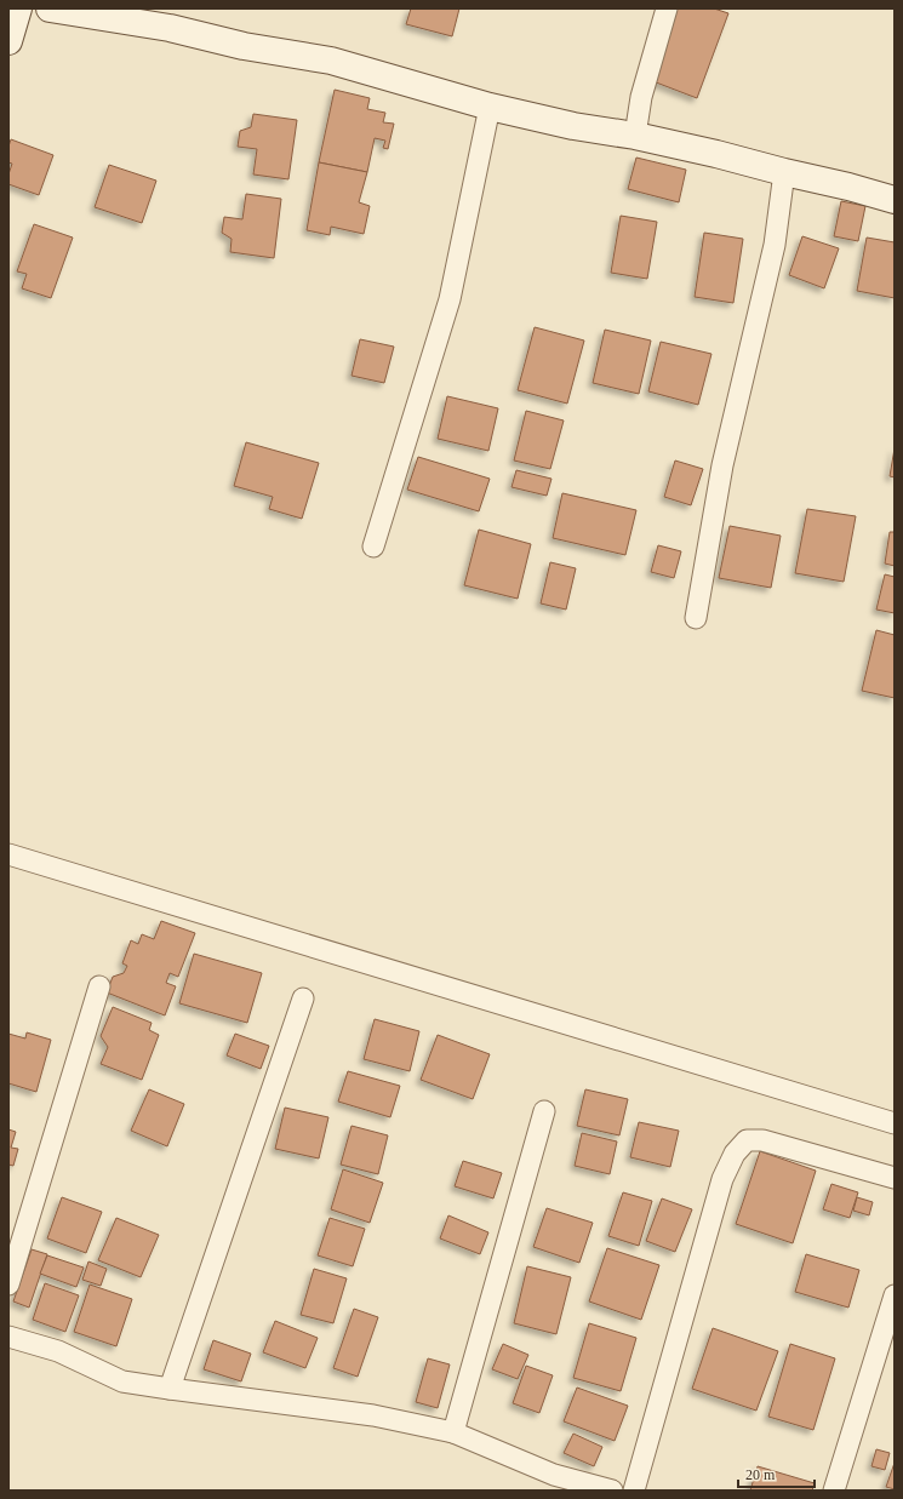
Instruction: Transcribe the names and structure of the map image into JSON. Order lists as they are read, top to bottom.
{
  "scale_bar": "20 m"
}
